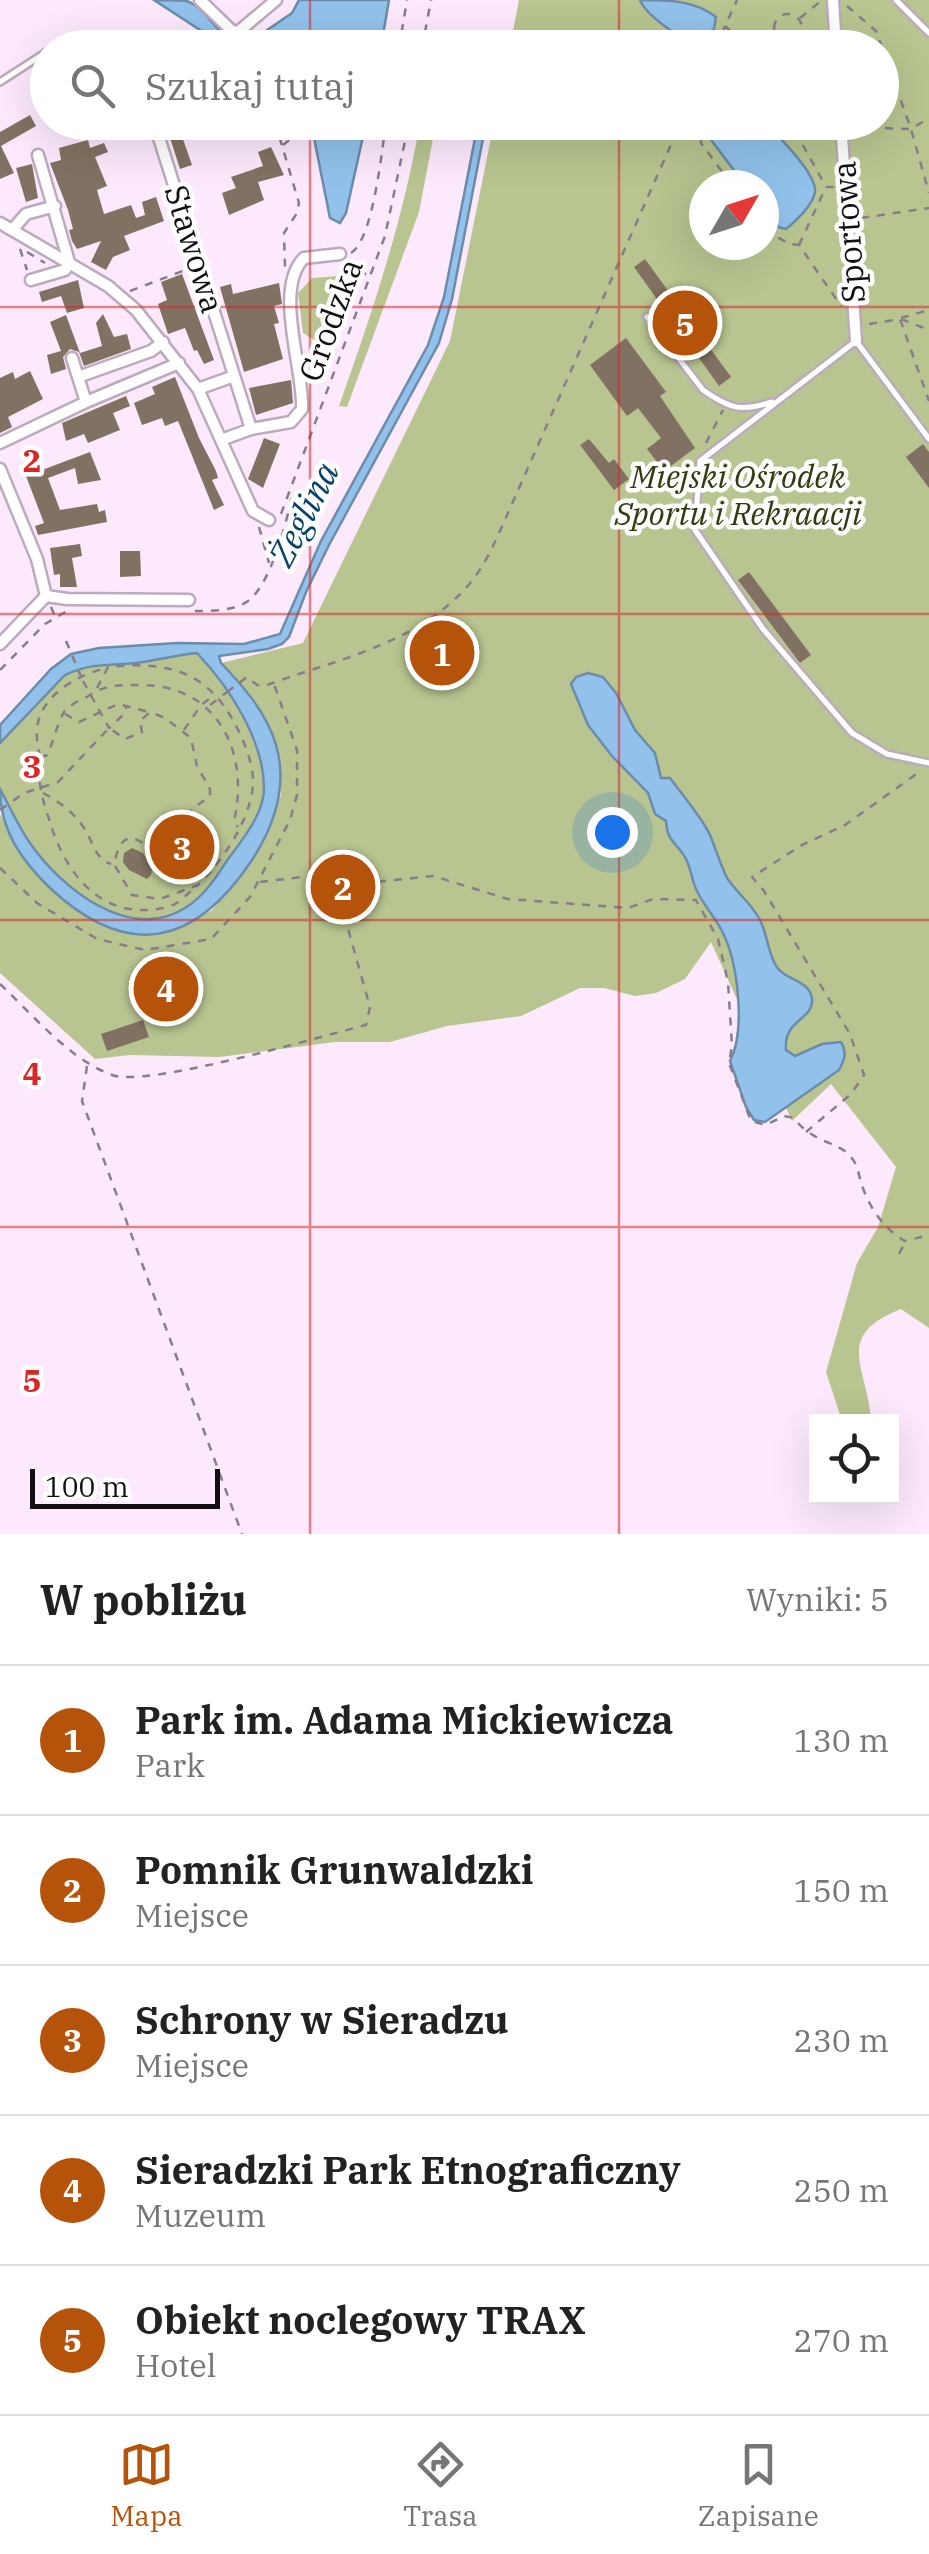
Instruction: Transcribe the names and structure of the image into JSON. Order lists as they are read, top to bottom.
{
  "streets": {
    "street": ["Sportowa", "Stawowa"],
    "path": ["Grodzka"]
  },
  "water": ["Żeglina"],
  "parks": ["Miejski Ośrodek Sportu i Rekraacji"],
  "scale_bar": "100 m",
  "north": "top right",
  "page": {
    "search": "Szukaj tutaj",
    "pins": [
      "5",
      "1",
      "3",
      "2",
      "4"
    ],
    "scale": "100 m",
    "heading": ["W pobliżu", "Wyniki: 5"],
    "list": [
      {
        "mark": "1",
        "name": "Park im. Adama Mickiewicza",
        "note": "Park",
        "value": "130 m"
      },
      {
        "mark": "2",
        "name": "Pomnik Grunwaldzki",
        "note": "Miejsce",
        "value": "150 m"
      },
      {
        "mark": "3",
        "name": "Schrony w Sieradzu",
        "note": "Miejsce",
        "value": "230 m"
      },
      {
        "mark": "4",
        "name": "Sieradzki Park Etnograficzny",
        "note": "Muzeum",
        "value": "250 m"
      },
      {
        "mark": "5",
        "name": "Obiekt noclegowy TRAX",
        "note": "Hotel",
        "value": "270 m"
      }
    ],
    "nav": ["Mapa", "Trasa", "Zapisane"]
  },
  "grid": {
    "rows": [
      "2",
      "3",
      "4",
      "5"
    ]
  }
}
